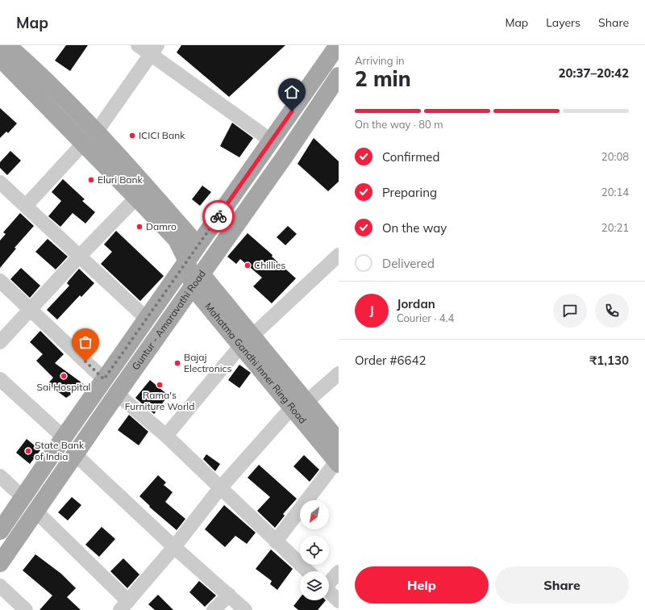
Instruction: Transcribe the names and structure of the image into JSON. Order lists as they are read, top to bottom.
{
  "streets": {
    "main road": ["Guntur - Amaravathi Road", "Mahatma Gandhi Inner Ring Road"]
  },
  "crossings": [
    ["Guntur - Amaravathi Road", "Mahatma Gandhi Inner Ring Road"]
  ],
  "places": [
    "ICICI Bank",
    "Eluri Bank",
    "Damro",
    "Chillies",
    "Bajaj Electronics",
    "Sai Hospital",
    "Rama's Furniture World",
    "State Bank of India"
  ],
  "north": "bottom left",
  "page": {
    "header": "Map",
    "nav": ["Map", "Layers", "Share"],
    "heading": ["2 min", "Arriving in", "20:37–20:42"],
    "panel": [
      "Jordan",
      "Courier · 4.4",
      "Order #6642",
      "₹1,130"
    ],
    "bar": "On the way · 80 m",
    "list": [
      ["Confirmed", "20:08"],
      ["Preparing", "20:14"],
      ["On the way", "20:21"],
      "Delivered"
    ],
    "round": "J",
    "buttons": ["Help", "Share"]
  }
}
